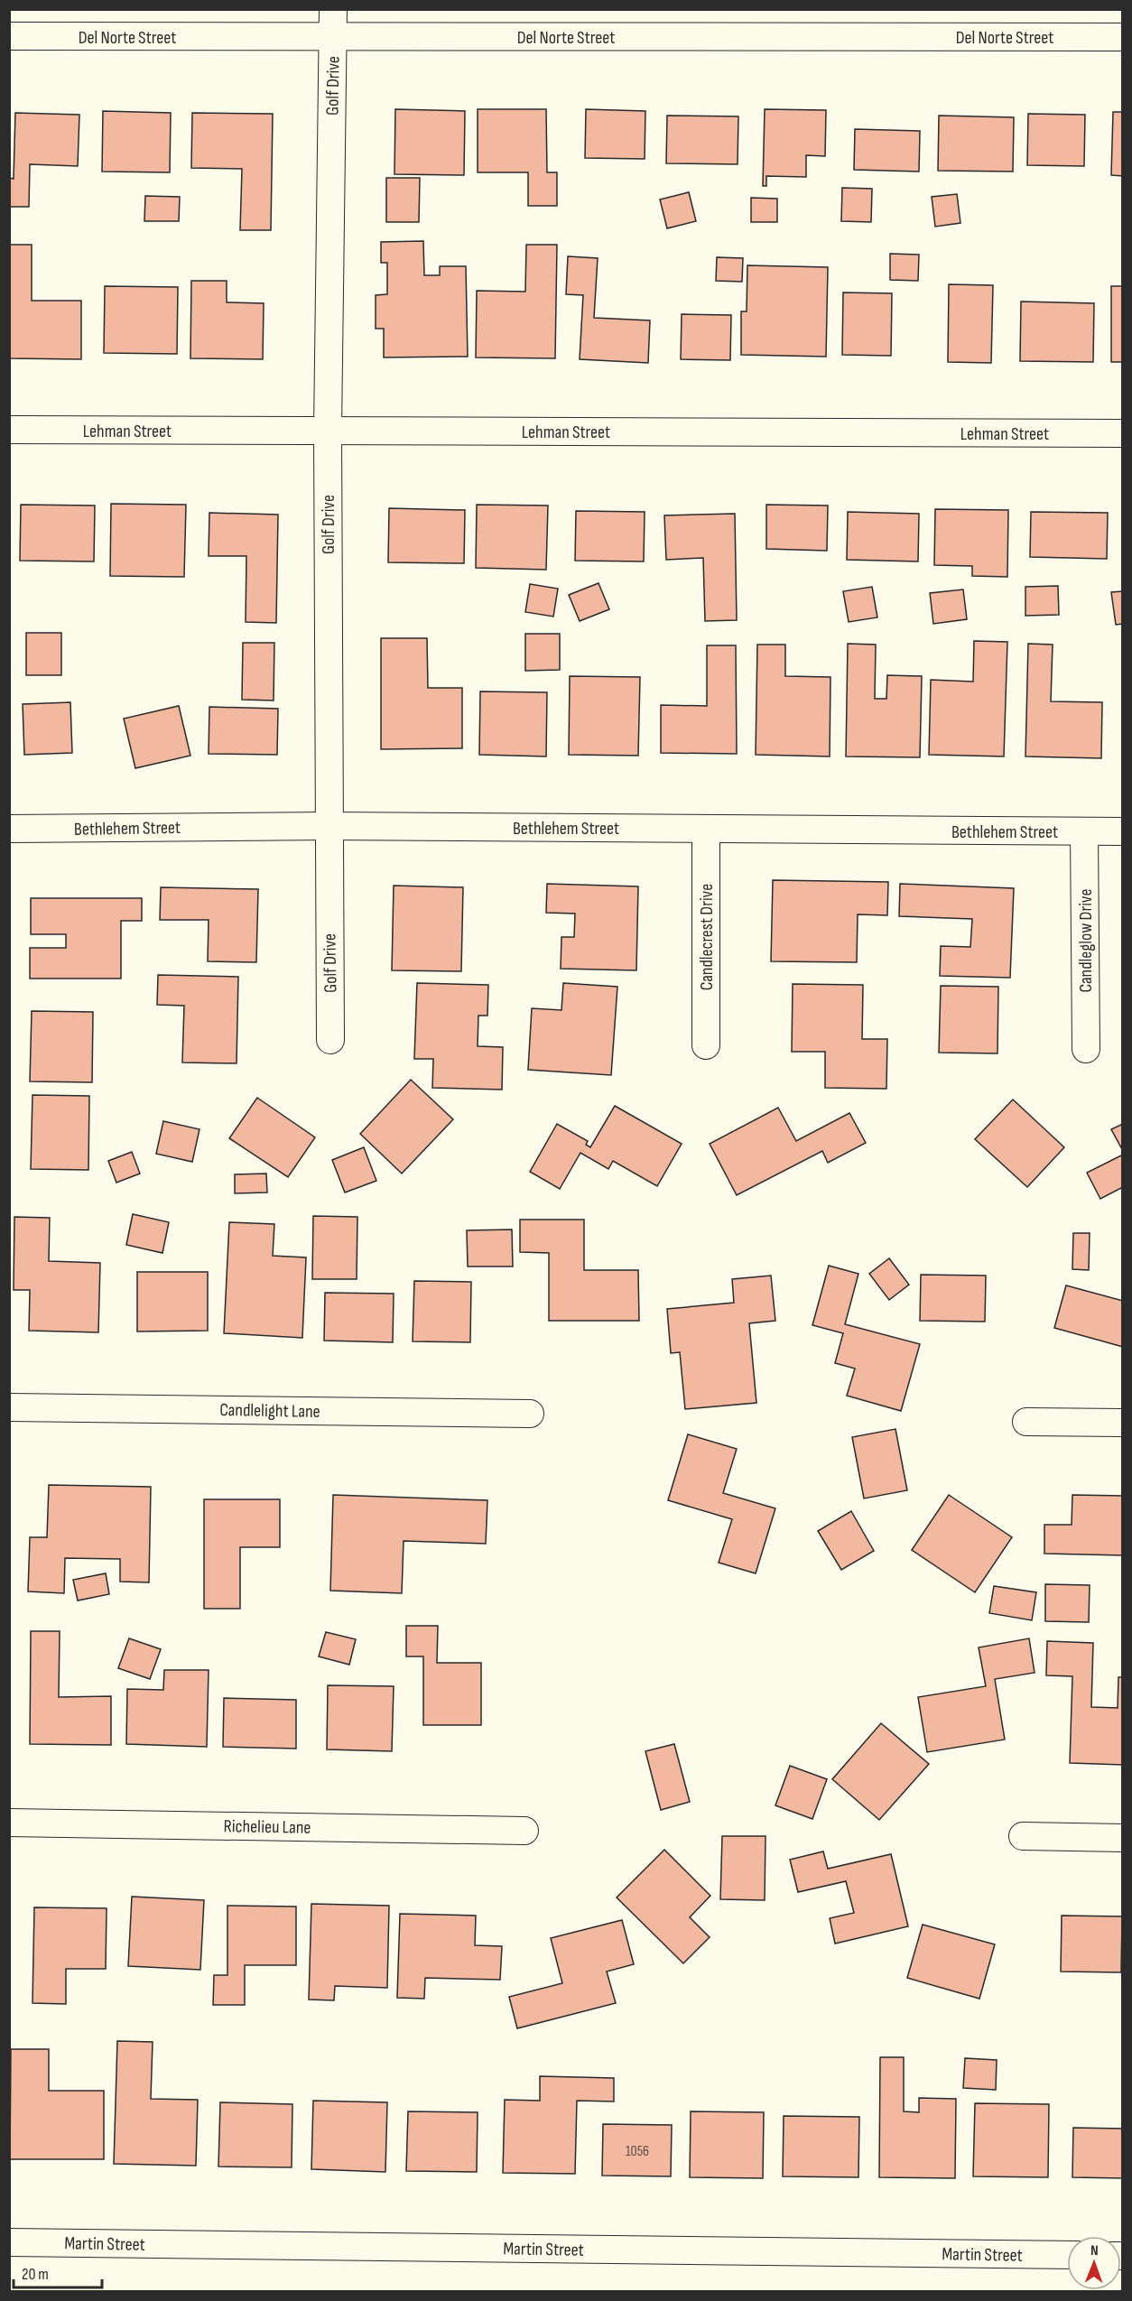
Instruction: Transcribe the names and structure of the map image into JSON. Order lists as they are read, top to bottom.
{
  "streets": {
    "street": [
      "Del Norte Street",
      "Golf Drive",
      "Lehman Street",
      "Bethlehem Street",
      "Candlecrest Drive",
      "Candleglow Drive",
      "Candlelight Lane",
      "Richelieu Lane",
      "Martin Street"
    ]
  },
  "crossings": [
    ["Del Norte Street", "Golf Drive"],
    ["Golf Drive", "Lehman Street"],
    ["Golf Drive", "Bethlehem Street"],
    ["Bethlehem Street", "Candlecrest Drive"],
    ["Bethlehem Street", "Candleglow Drive"]
  ],
  "house_numbers": ["1056"],
  "scale_bar": "20 m",
  "north": "top"
}
